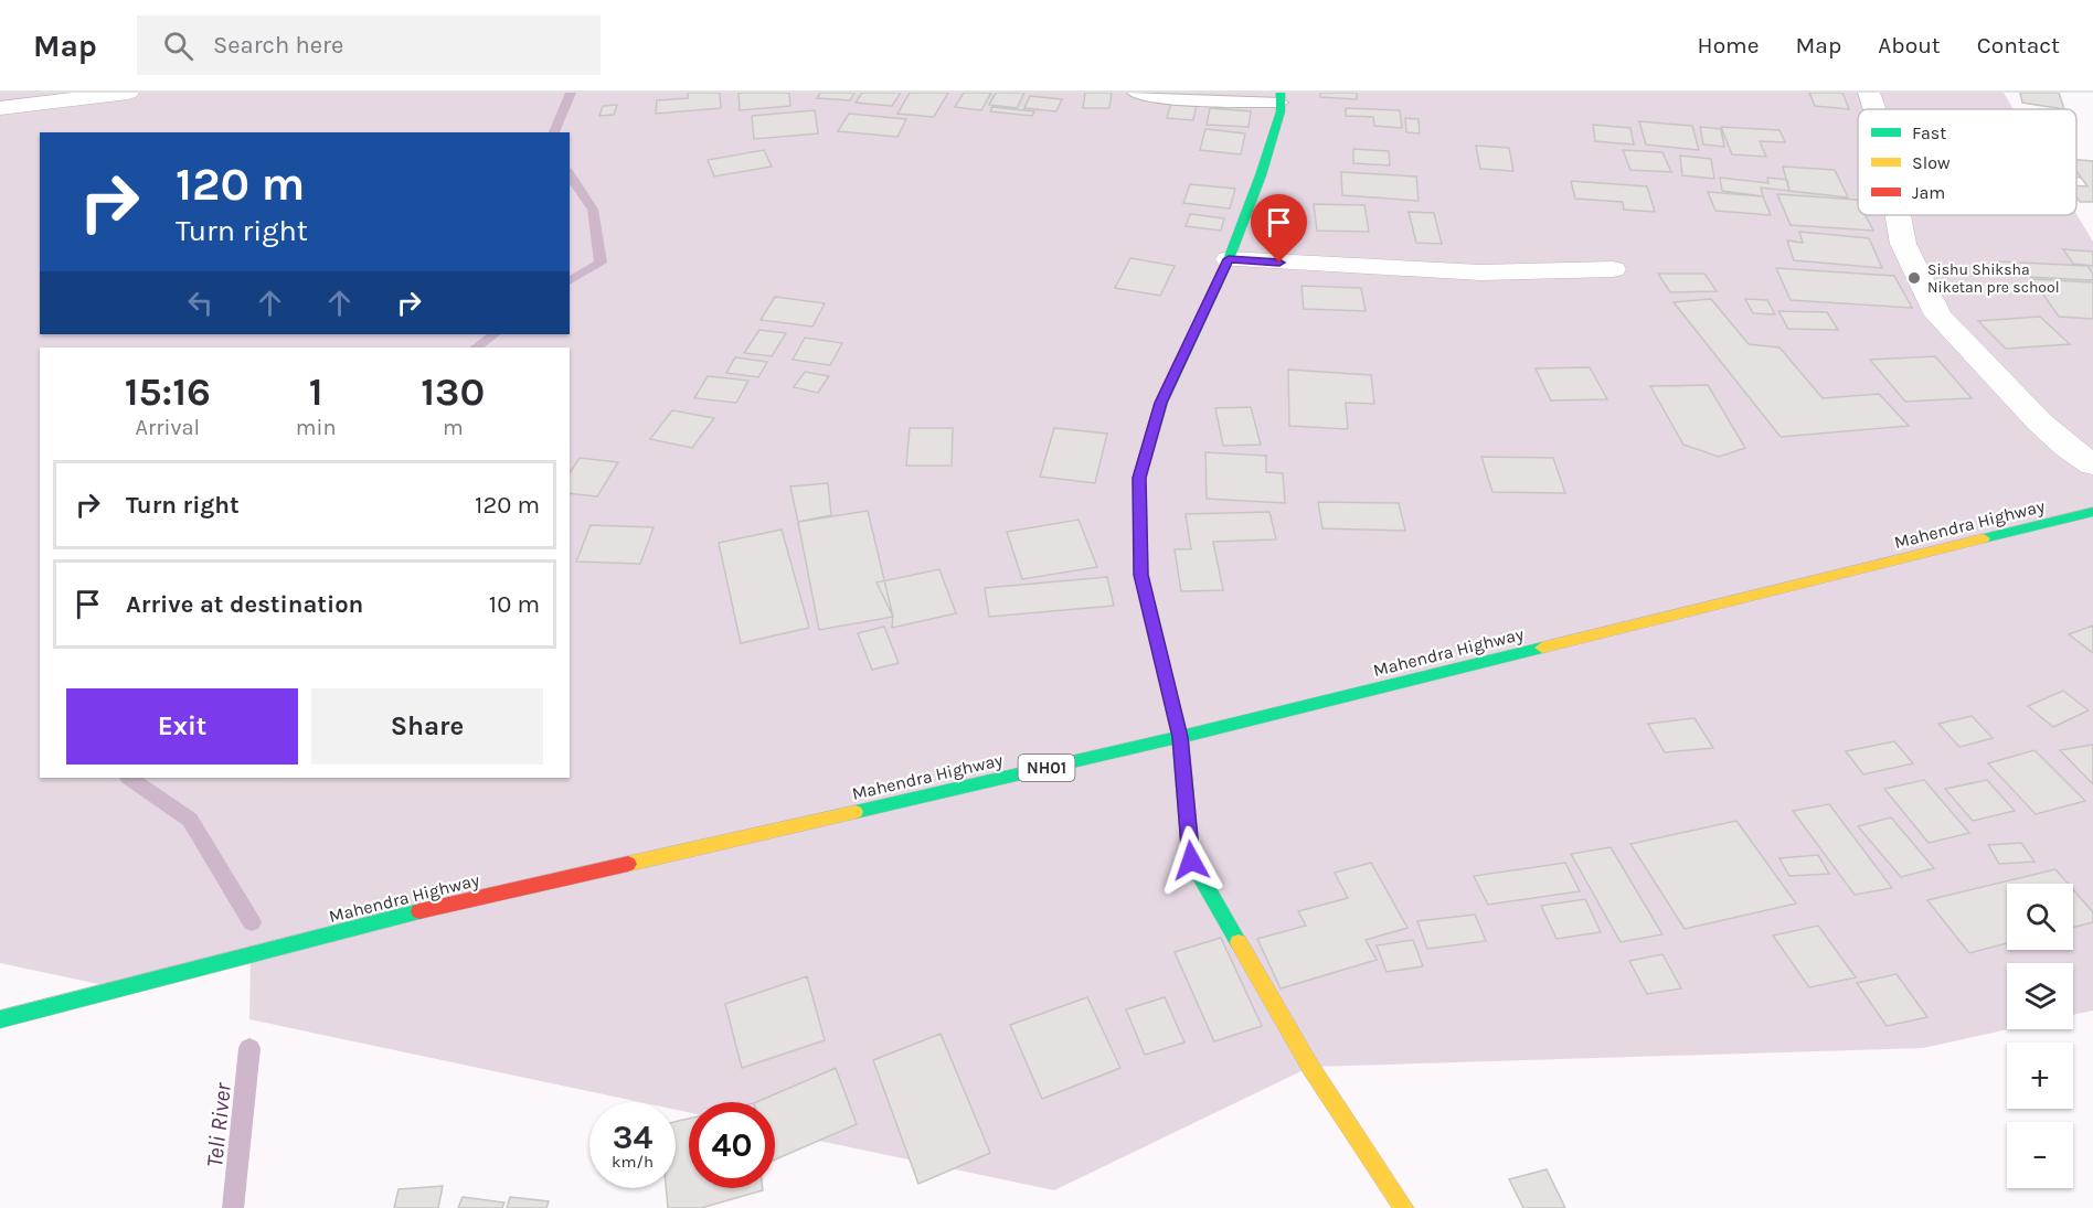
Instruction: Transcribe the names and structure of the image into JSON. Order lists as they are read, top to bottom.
{
  "streets": {
    "main road": ["Mahendra Highway", "NH01"]
  },
  "water": ["Teli River"],
  "places": ["Sishu Shiksha Niketan pre school"],
  "legend": ["Fast", "Slow", "Jam"],
  "page": {
    "header": "Map",
    "search": "Search here",
    "nav": [
      "Home",
      "Map",
      "About",
      "Contact"
    ],
    "turn": ["120 m", "Turn right"],
    "eta": [
      "15:16",
      "Arrival",
      "1",
      "min",
      "130",
      "m"
    ],
    "list": [
      {
        "name": "Turn right",
        "value": "120 m"
      },
      {
        "name": "Arrive at destination",
        "value": "10 m"
      }
    ],
    "buttons": ["Exit", "Share"],
    "map_buttons": ["+", "−"],
    "speed": "34 km/h",
    "limit": "40"
  }
}
